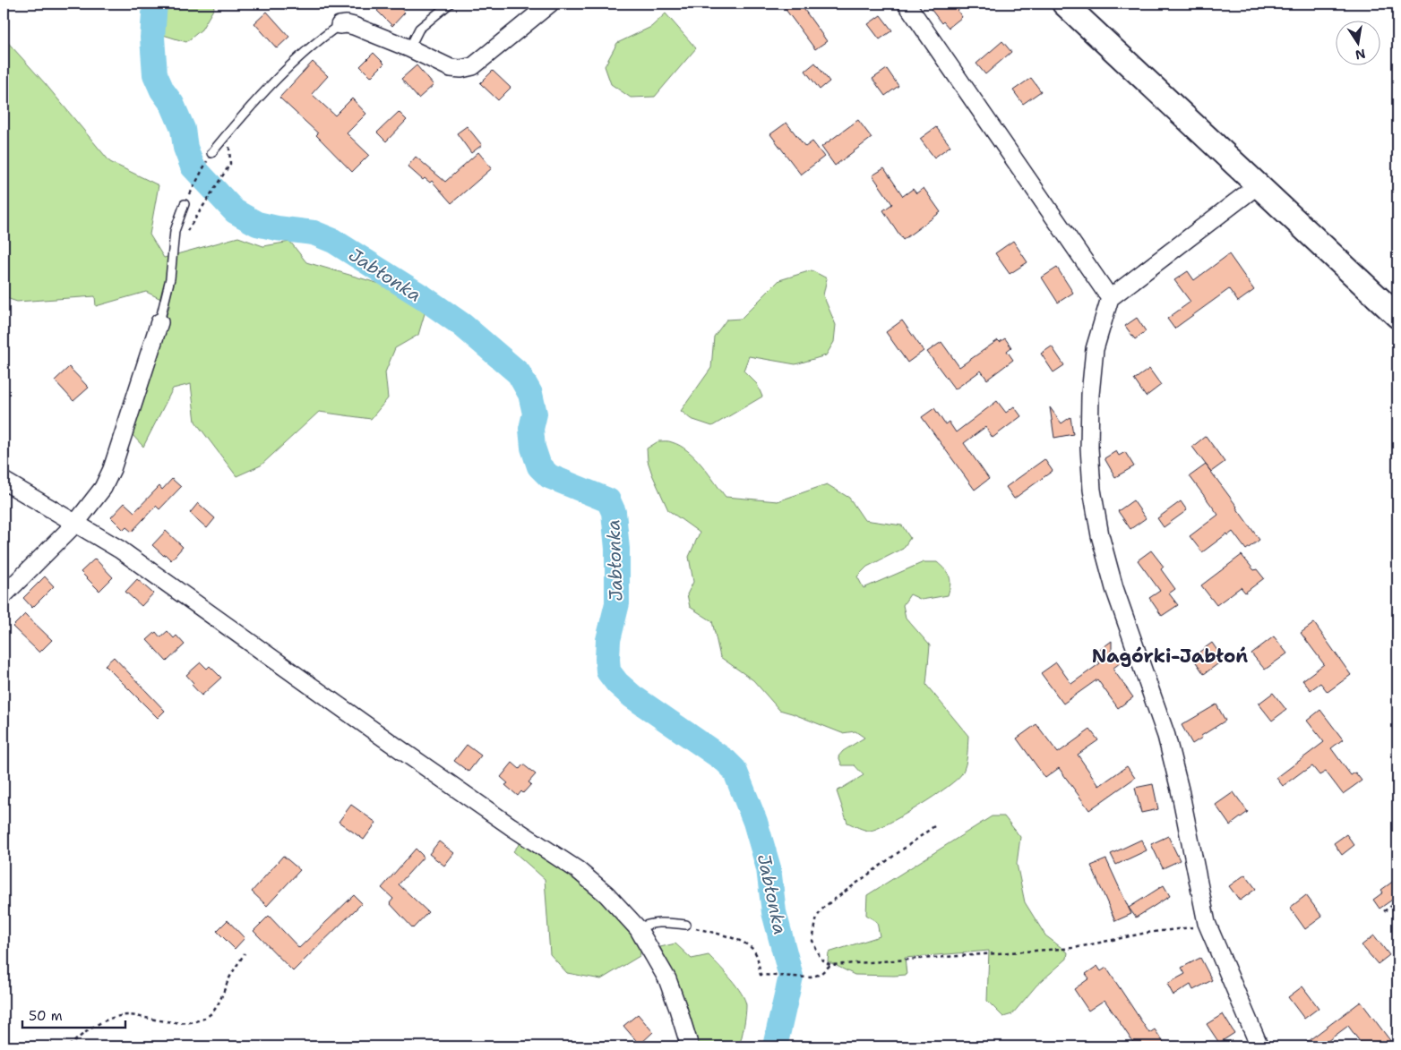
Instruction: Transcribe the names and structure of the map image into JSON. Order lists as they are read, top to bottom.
{
  "districts": ["Nagórki-Jabłoń"],
  "water": ["Jabłonka"],
  "scale_bar": "50 m",
  "north": "bottom"
}
